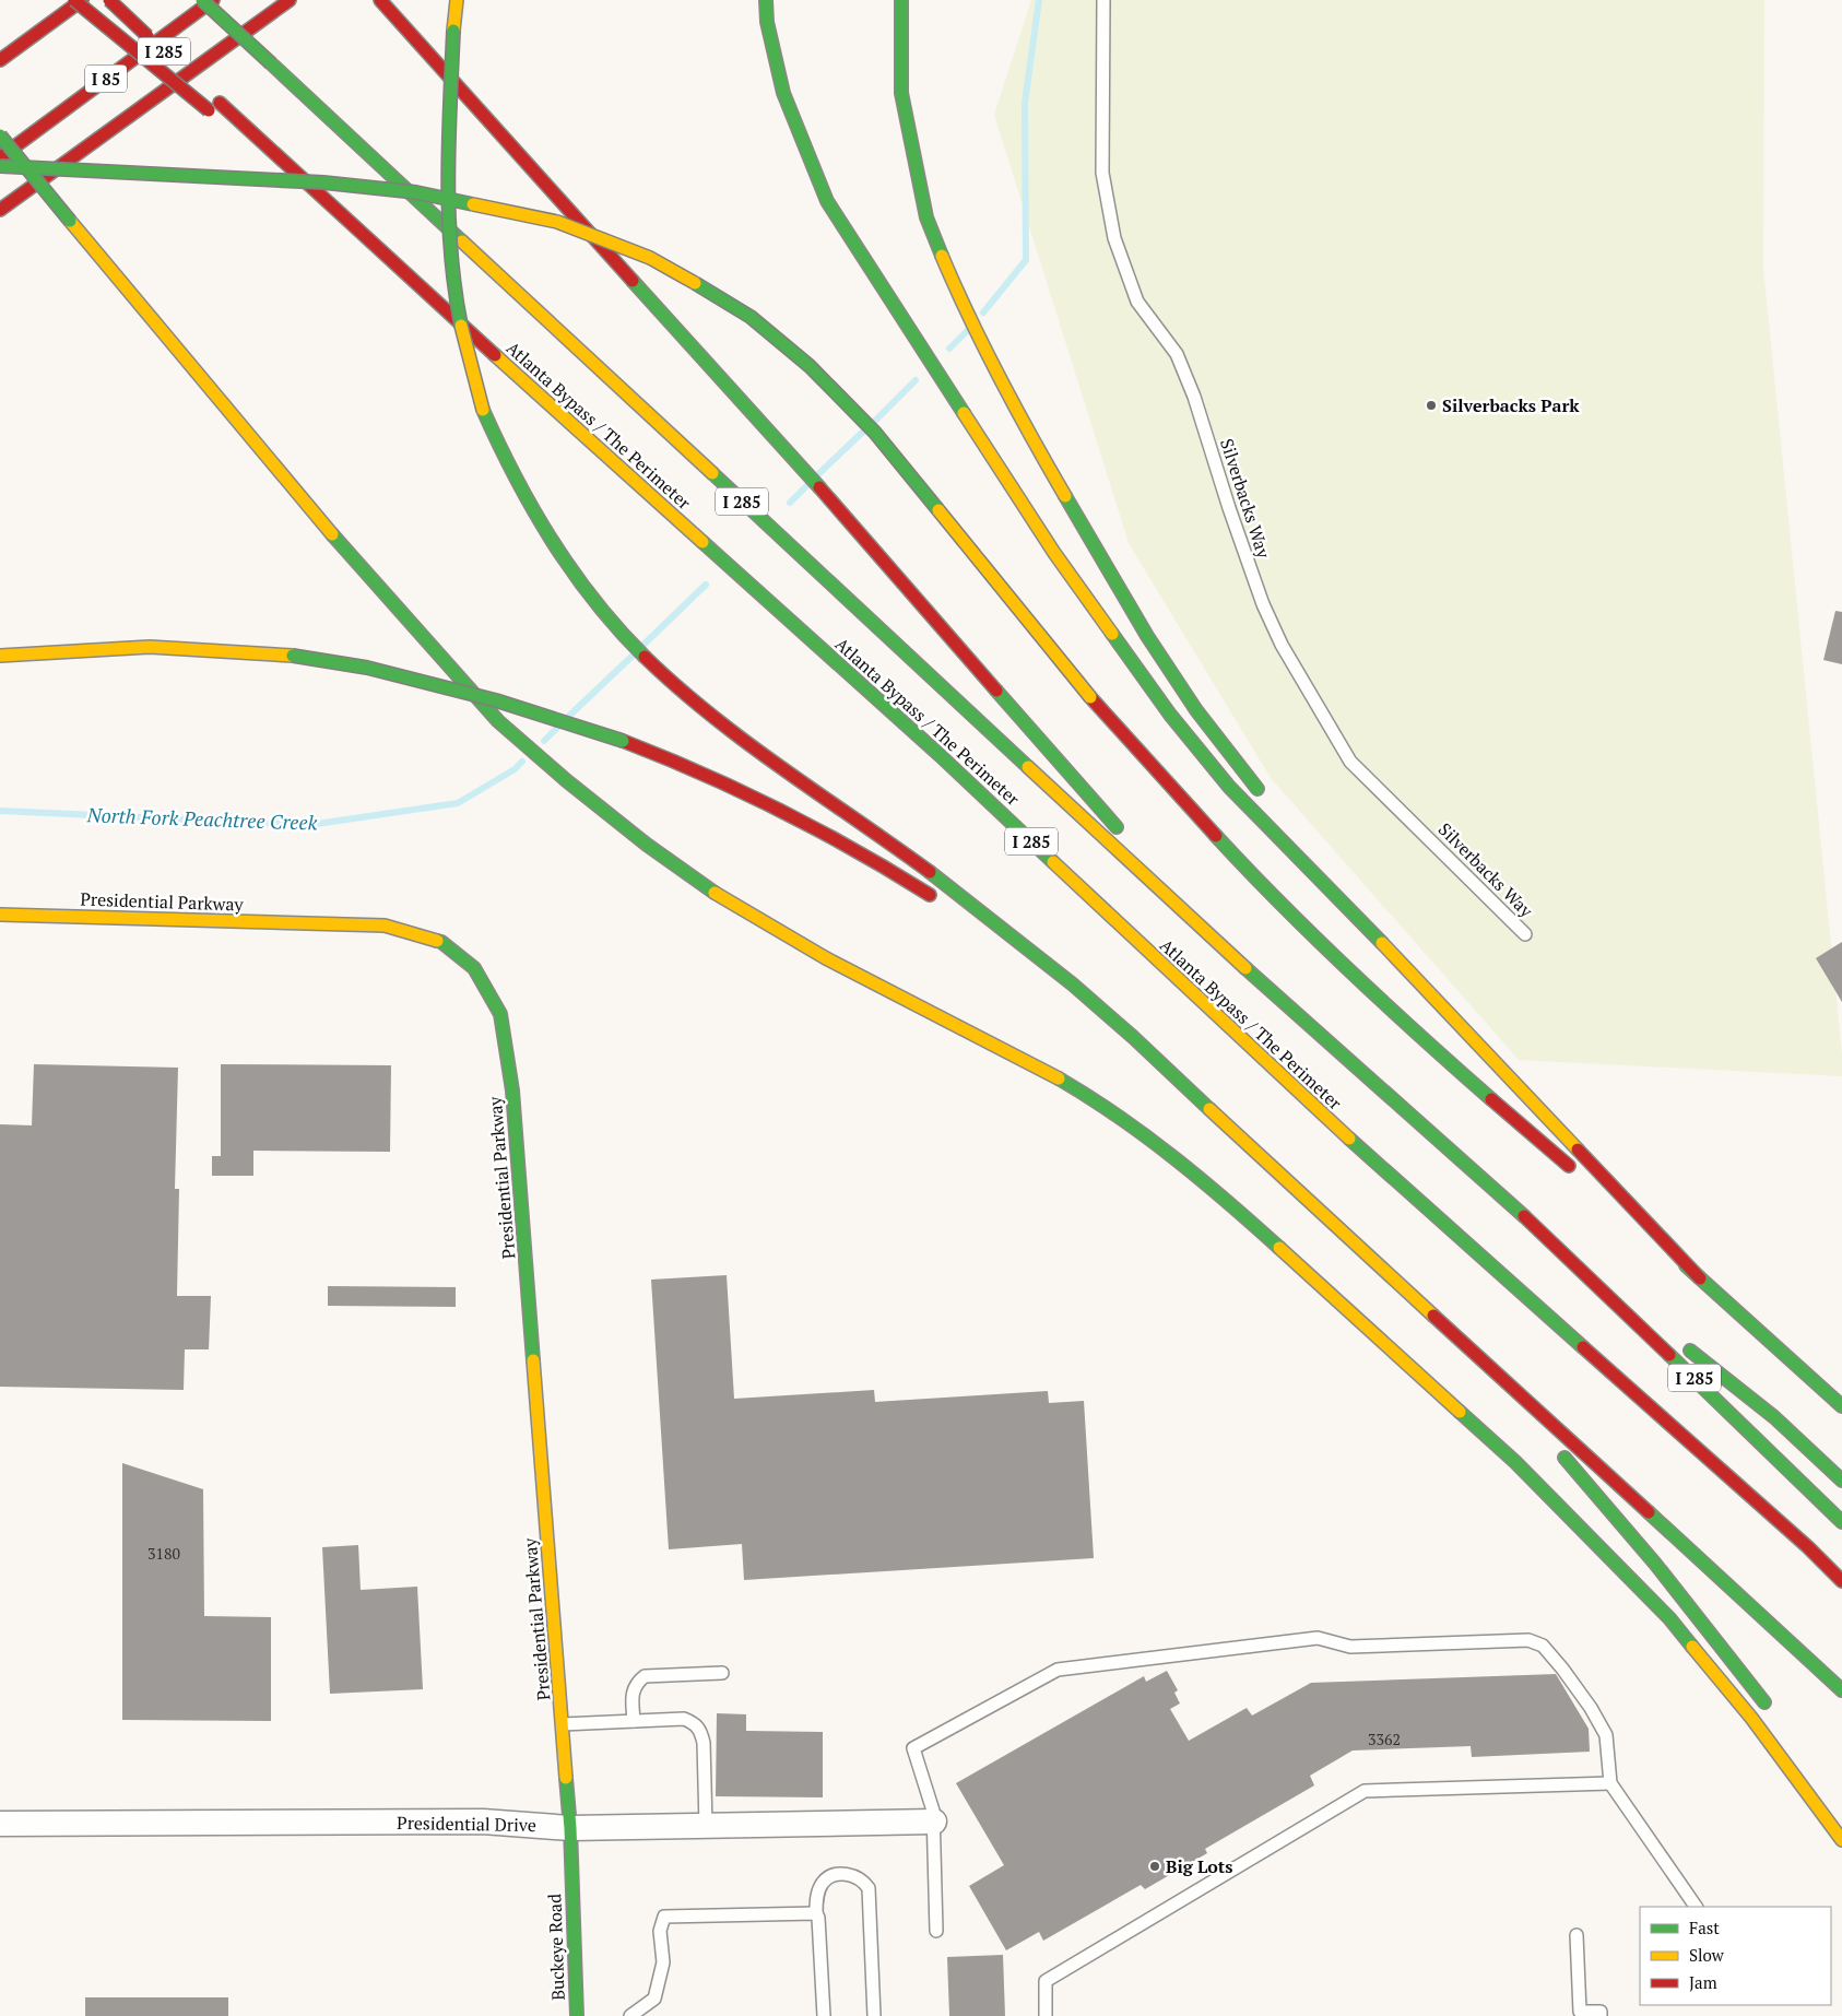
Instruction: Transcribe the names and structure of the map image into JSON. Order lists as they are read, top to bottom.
{
  "streets": {
    "main road": [
      "I 285",
      "I 85",
      "Atlanta Bypass / The Perimeter",
      "Presidential Parkway",
      "Buckeye Road"
    ],
    "street": ["Presidential Drive"],
    "lane": ["Silverbacks Way"]
  },
  "crossings": [
    ["Presidential Parkway", "Presidential Drive"],
    ["Presidential Parkway", "Buckeye Road"]
  ],
  "water": ["North Fork Peachtree Creek"],
  "places": ["Silverbacks Park", "Big Lots"],
  "house_numbers": ["3180", "3362"],
  "legend": ["Fast", "Slow", "Jam"]
}
